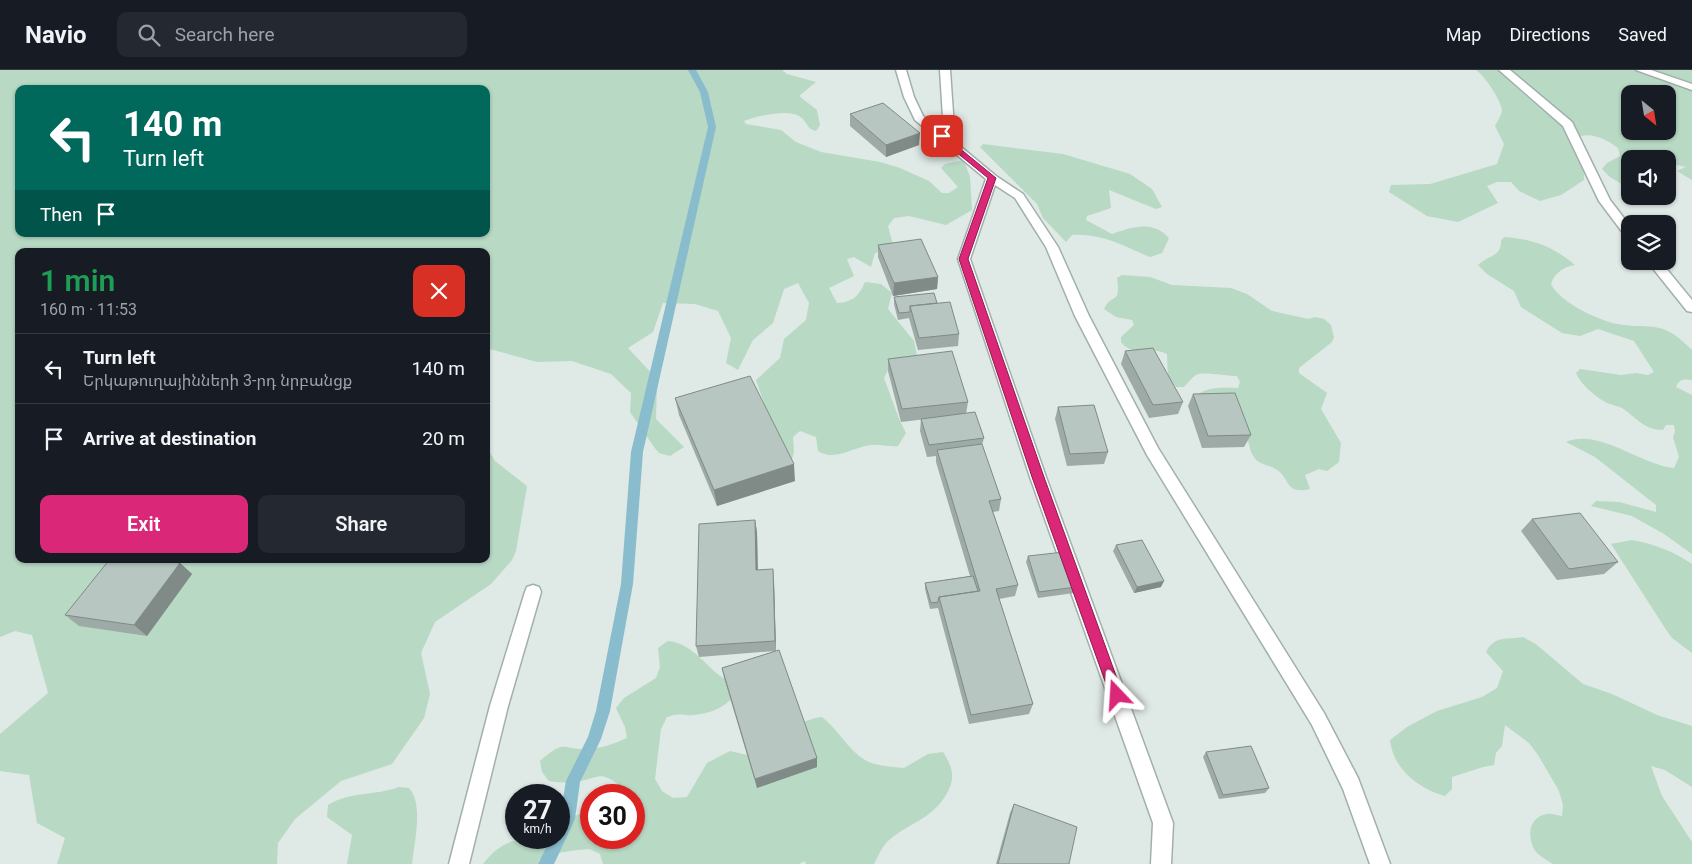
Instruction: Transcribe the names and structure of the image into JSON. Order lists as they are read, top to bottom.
{
  "north": "bottom right",
  "page": {
    "header": "Navio",
    "search": "Search here",
    "nav": ["Map", "Directions", "Saved"],
    "turn": ["140 m", "Turn left"],
    "then": "Then",
    "heading": ["1 min", "160 m · 11:53"],
    "list": [
      {
        "name": "Turn left",
        "note": "Երկաթուղայինների 3-րդ նրբանցք",
        "value": "140 m"
      },
      {
        "name": "Arrive at destination",
        "value": "20 m"
      }
    ],
    "buttons": ["Exit", "Share"],
    "speed": "27 km/h",
    "limit": "30"
  }
}
